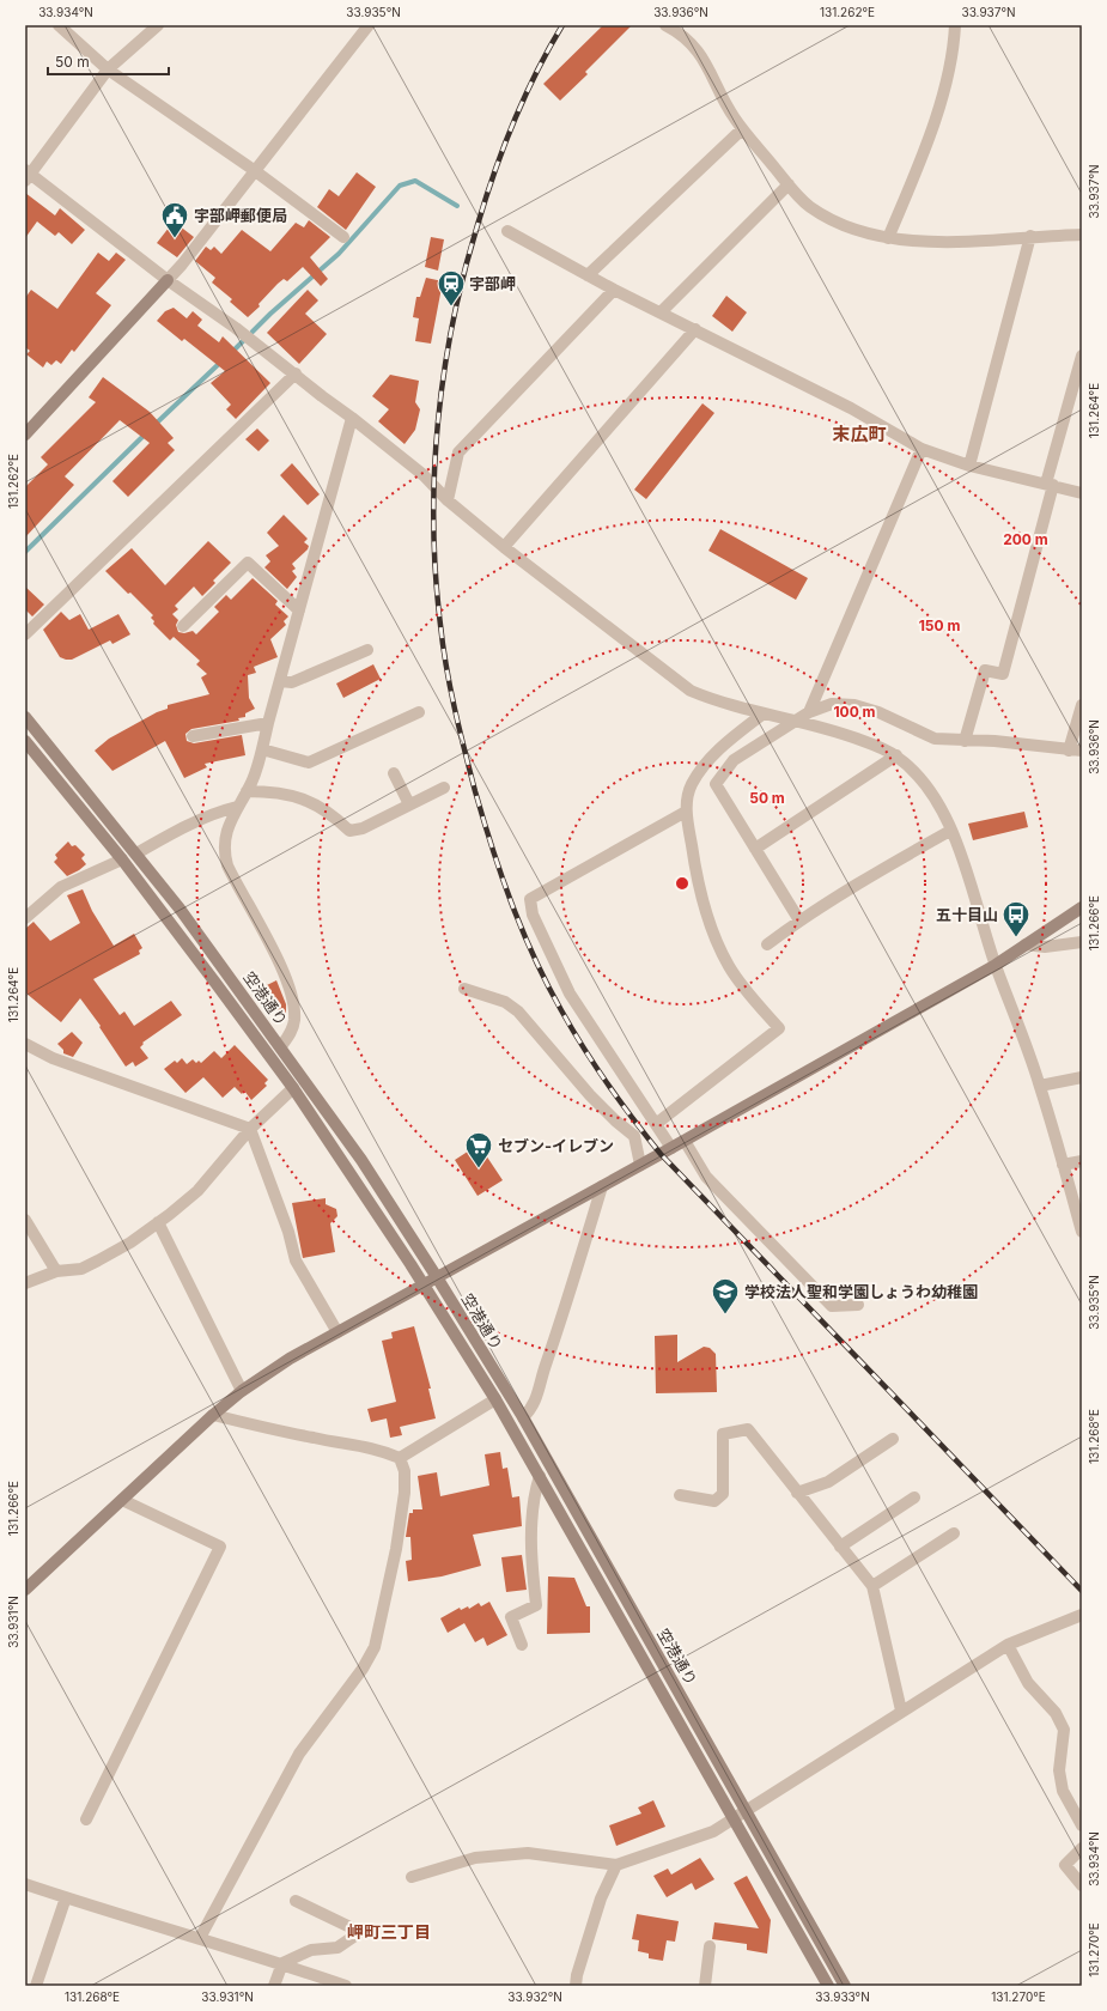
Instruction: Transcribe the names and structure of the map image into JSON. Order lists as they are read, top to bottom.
{
  "streets": {
    "street": ["空港通り"]
  },
  "districts": ["末広町", "岬町三丁目"],
  "places": {
    "public building": ["宇部岬郵便局"],
    "station": ["宇部岬"],
    "bus stop": ["五十目山"],
    "supermarket": ["セブン-イレブン"],
    "school or university": ["学校法人聖和学園しょうわ幼稚園"]
  },
  "scale_bar": "50 m",
  "coordinates": [
    "33.934°N",
    "33.935°N",
    "33.936°N",
    "131.262°E",
    "33.937°N",
    "131.264°E",
    "131.266°E",
    "131.268°E",
    "33.931°N",
    "131.270°E",
    "33.932°N",
    "33.933°N"
  ],
  "rings": [
    "200 m",
    "150 m",
    "100 m",
    "50 m"
  ]
}
